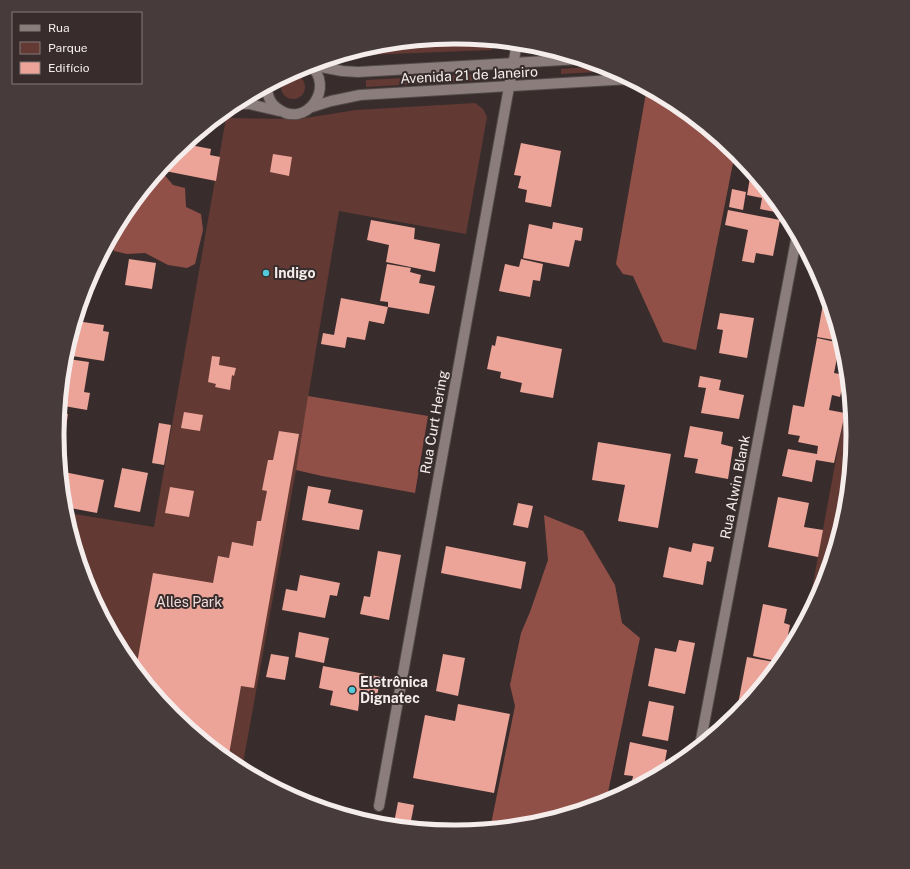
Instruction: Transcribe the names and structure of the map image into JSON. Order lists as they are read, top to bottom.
{
  "streets": {
    "street": ["Avenida 21 de Janeiro", "Rua Curt Hering", "Rua Alwin Blank"]
  },
  "crossings": [
    ["Avenida 21 de Janeiro", "Rua Curt Hering"]
  ],
  "parks": ["Alles Park"],
  "places": ["Indigo", "Eletrônica Dignatec"],
  "legend": ["Rua", "Parque", "Edifício"]
}
